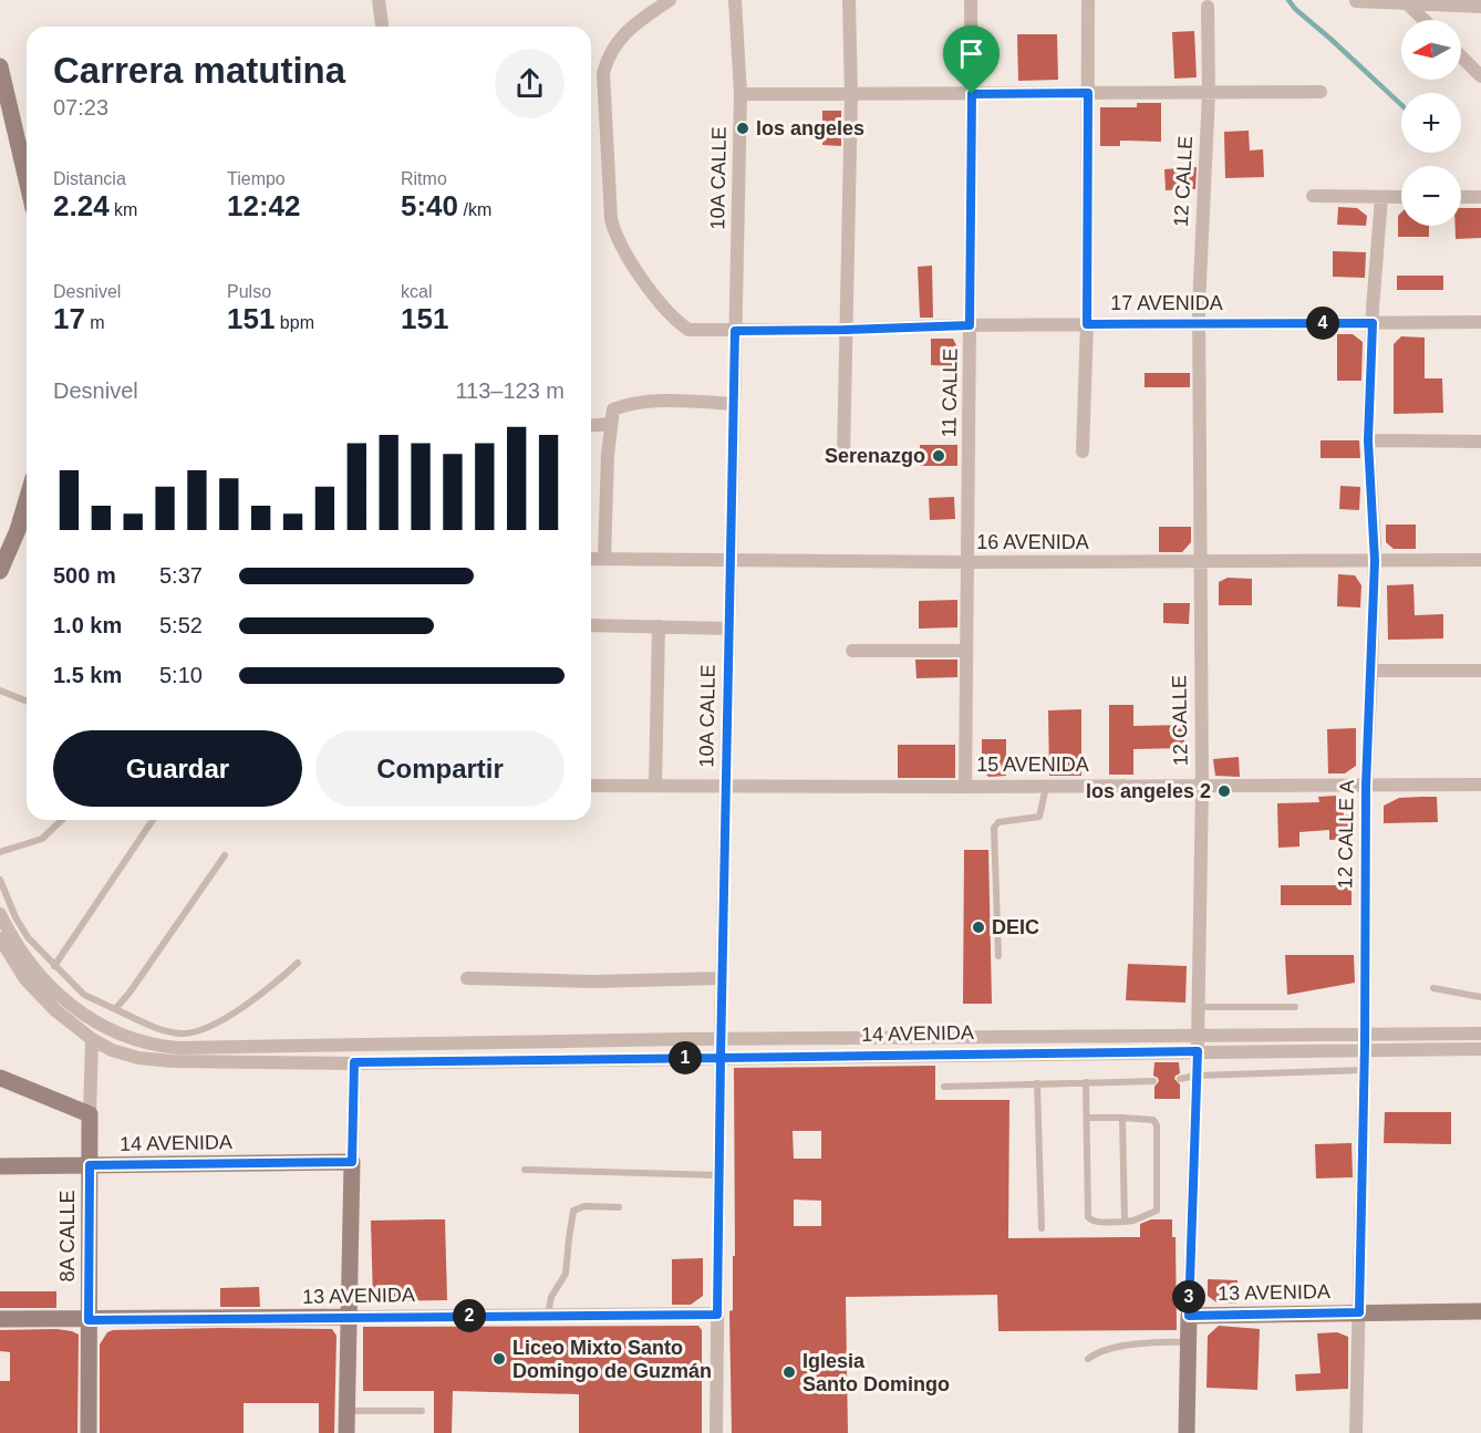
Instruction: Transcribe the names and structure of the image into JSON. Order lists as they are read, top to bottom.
{
  "streets": {
    "main road": [
      "12 CALLE",
      "14 AVENIDA",
      "8A CALLE",
      "13 AVENIDA"
    ],
    "street": [
      "10A CALLE",
      "17 AVENIDA",
      "11 CALLE",
      "16 AVENIDA",
      "15 AVENIDA",
      "12 CALLE A"
    ]
  },
  "crossings": [
    ["10A CALLE", "17 AVENIDA"],
    ["10A CALLE", "16 AVENIDA"],
    ["10A CALLE", "15 AVENIDA"],
    ["10A CALLE", "14 AVENIDA"],
    ["10A CALLE", "13 AVENIDA"],
    ["12 CALLE", "17 AVENIDA"],
    ["12 CALLE", "16 AVENIDA"],
    ["12 CALLE", "15 AVENIDA"],
    ["12 CALLE", "14 AVENIDA"],
    ["12 CALLE", "13 AVENIDA"],
    ["17 AVENIDA", "11 CALLE"],
    ["17 AVENIDA", "12 CALLE A"],
    ["11 CALLE", "16 AVENIDA"],
    ["11 CALLE", "15 AVENIDA"],
    ["16 AVENIDA", "12 CALLE A"],
    ["15 AVENIDA", "12 CALLE A"],
    ["12 CALLE A", "14 AVENIDA"],
    ["12 CALLE A", "13 AVENIDA"],
    ["14 AVENIDA", "8A CALLE"],
    ["8A CALLE", "13 AVENIDA"]
  ],
  "places": [
    "los angeles",
    "Serenazgo",
    "los angeles 2",
    "DEIC",
    "Liceo Mixto Santo Domingo de Guzmán",
    "Iglesia Santo Domingo"
  ],
  "north": "left",
  "page": {
    "map_buttons": ["+", "−"],
    "heading": ["Carrera matutina", "07:23"],
    "stats": [
      ["Distancia", "2.24 km"],
      ["Tiempo", "12:42"],
      ["Ritmo", "5:40 /km"],
      ["Desnivel", "17 m"],
      ["Pulso", "151 bpm"],
      ["kcal", "151"]
    ],
    "pins": [
      "4",
      "1",
      "3",
      "2"
    ],
    "chart": ["Desnivel", "113–123 m"],
    "list": [
      {
        "name": "500 m",
        "note": "5:37"
      },
      {
        "name": "1.0 km",
        "note": "5:52"
      },
      {
        "name": "1.5 km",
        "note": "5:10"
      }
    ],
    "buttons": ["Guardar", "Compartir"]
  }
}
